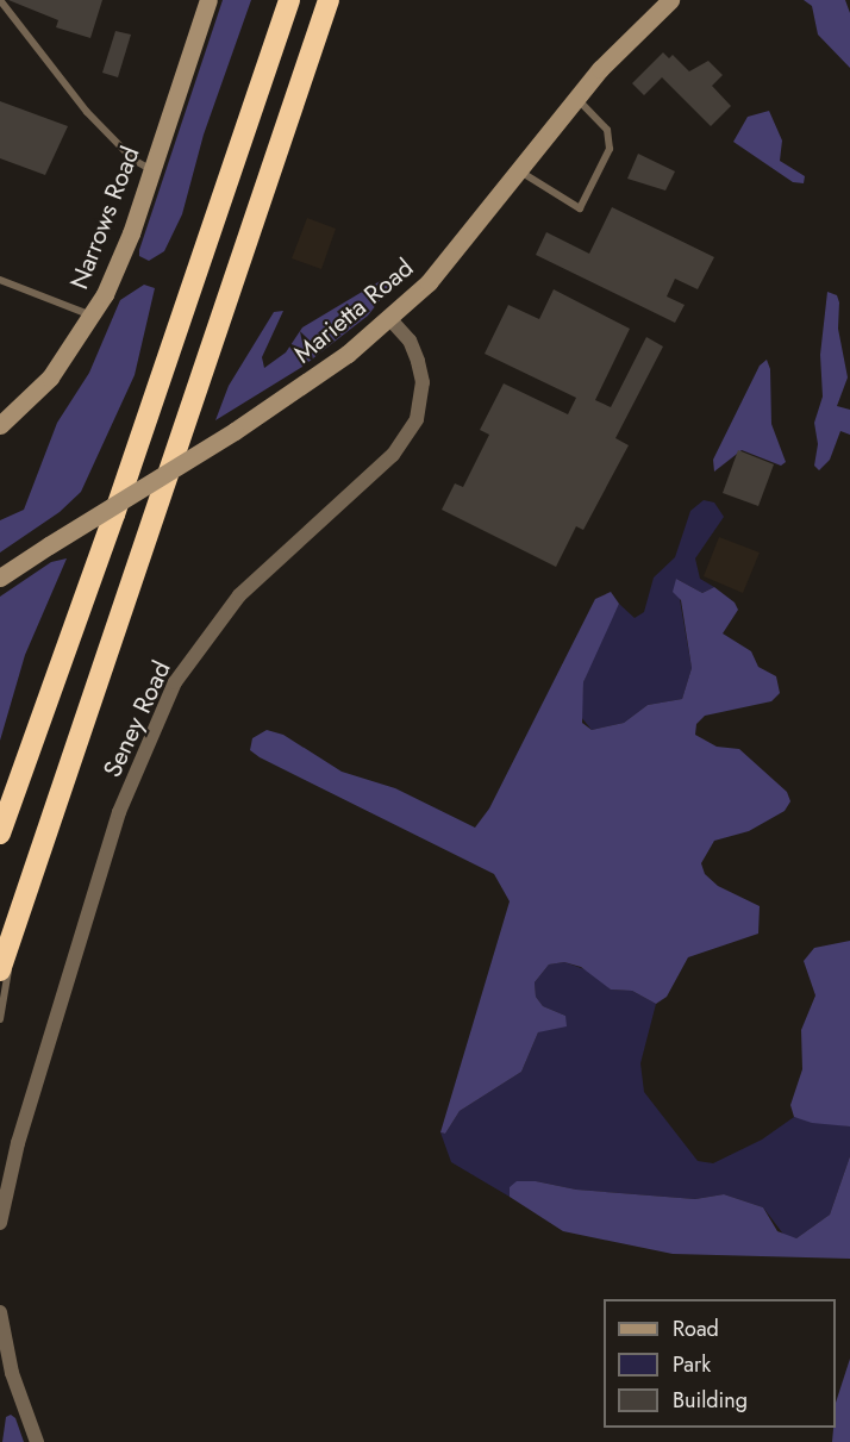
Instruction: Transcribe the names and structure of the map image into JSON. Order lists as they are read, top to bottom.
{
  "streets": {
    "street": ["Narrows Road", "Marietta Road", "Seney Road"]
  },
  "crossings": [
    ["Marietta Road", "Seney Road"]
  ],
  "legend": ["Road", "Park", "Building"]
}
